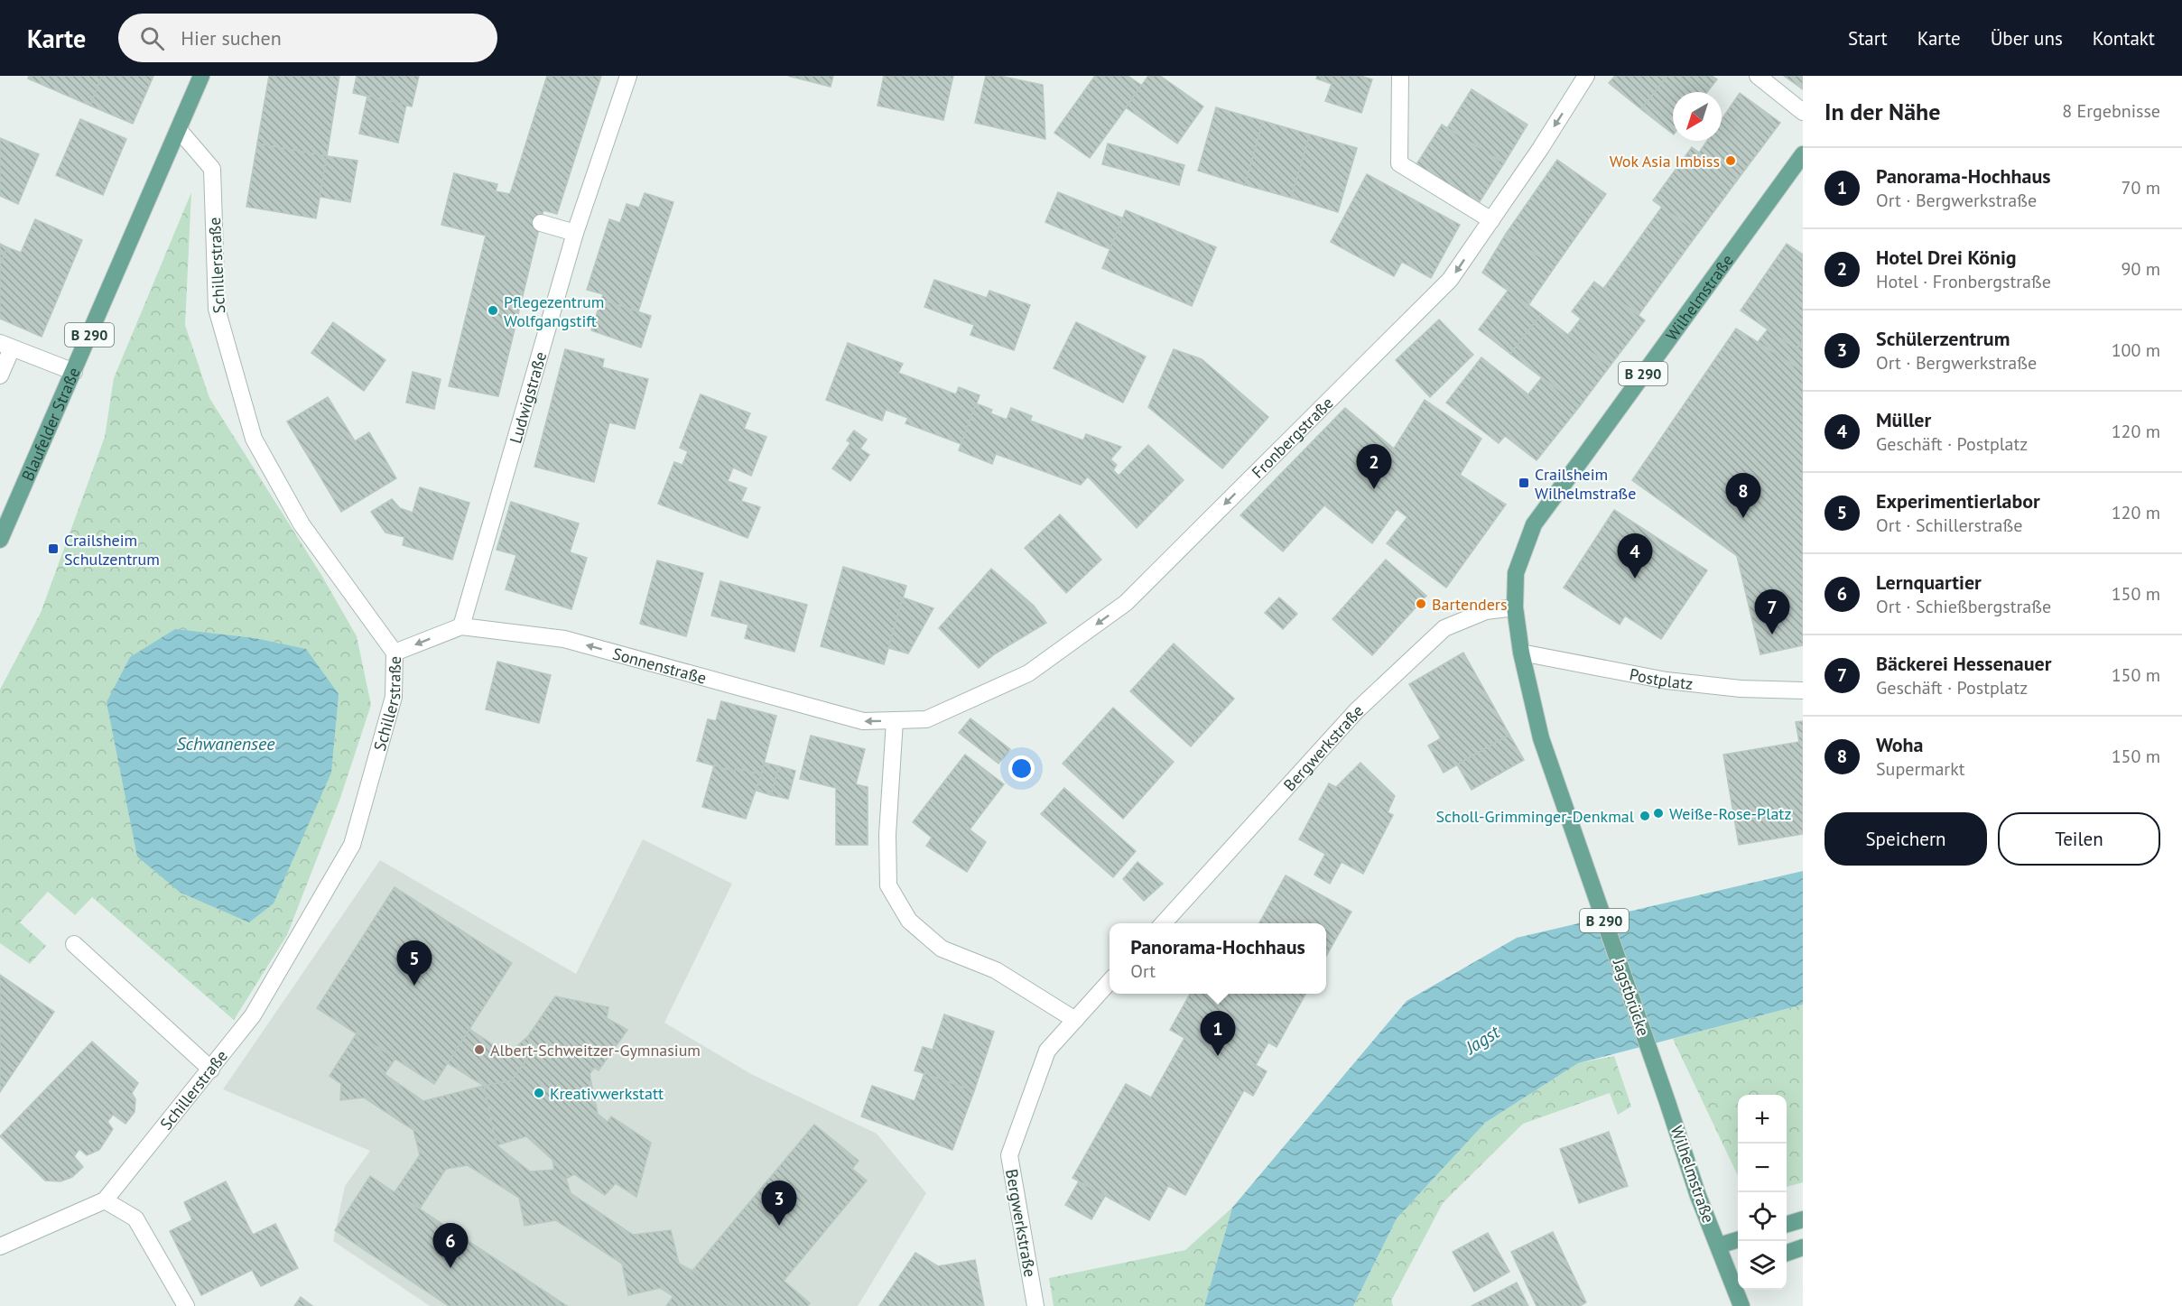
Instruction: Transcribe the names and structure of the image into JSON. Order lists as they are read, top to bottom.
{
  "streets": {
    "main road": [
      "Wilhelmstraße",
      "B 290",
      "Blaufelder Straße",
      "Jagstbrücke"
    ],
    "street": [
      "Schillerstraße",
      "Ludwigstraße",
      "Fronbergstraße",
      "Sonnenstraße",
      "Postplatz",
      "Bergwerkstraße"
    ]
  },
  "crossings": [
    ["Schillerstraße", "B 290"],
    ["Schillerstraße", "Blaufelder Straße"],
    ["Schillerstraße", "Sonnenstraße"],
    ["Wilhelmstraße", "Postplatz"],
    ["Wilhelmstraße", "Bergwerkstraße"],
    ["Wilhelmstraße", "Jagstbrücke"],
    ["B 290", "Blaufelder Straße"],
    ["Ludwigstraße", "Sonnenstraße"],
    ["Fronbergstraße", "Sonnenstraße"]
  ],
  "one_way": ["Fronbergstraße", "Sonnenstraße"],
  "water": ["Schwanensee", "Jagst"],
  "places": {
    "other": [
      "Wok Asia Imbiss",
      "Pflegezentrum Wolfgangstift",
      "Bartenders",
      "Weiße-Rose-Platz",
      "Scholl-Grimminger-Denkmal",
      "Albert-Schweitzer-Gymnasium",
      "Kreativwerkstatt"
    ],
    "transit": ["Crailsheim Wilhelmstraße", "Crailsheim Schulzentrum"]
  },
  "north": "bottom left",
  "page": {
    "header": "Karte",
    "search": "Hier suchen",
    "nav": [
      "Start",
      "Karte",
      "Über uns",
      "Kontakt"
    ],
    "heading": ["In der Nähe", "8 Ergebnisse"],
    "list": [
      {
        "mark": "1",
        "name": "Panorama-Hochhaus",
        "note": "Ort · Bergwerkstraße",
        "value": "70 m"
      },
      {
        "mark": "2",
        "name": "Hotel Drei König",
        "note": "Hotel · Fronbergstraße",
        "value": "90 m"
      },
      {
        "mark": "3",
        "name": "Schülerzentrum",
        "note": "Ort · Bergwerkstraße",
        "value": "100 m"
      },
      {
        "mark": "4",
        "name": "Müller",
        "note": "Geschäft · Postplatz",
        "value": "120 m"
      },
      {
        "mark": "5",
        "name": "Experimentierlabor",
        "note": "Ort · Schillerstraße",
        "value": "120 m"
      },
      {
        "mark": "6",
        "name": "Lernquartier",
        "note": "Ort · Schießbergstraße",
        "value": "150 m"
      },
      {
        "mark": "7",
        "name": "Bäckerei Hessenauer",
        "note": "Geschäft · Postplatz",
        "value": "150 m"
      },
      {
        "mark": "8",
        "name": "Woha",
        "note": "Supermarkt",
        "value": "150 m"
      }
    ],
    "pins": [
      "2",
      "8",
      "4",
      "7",
      "5",
      "1",
      "3",
      "6"
    ],
    "buttons": ["Speichern", "Teilen"],
    "popup": ["Panorama-Hochhaus", "Ort"],
    "map_buttons": ["+", "−"]
  }
}
